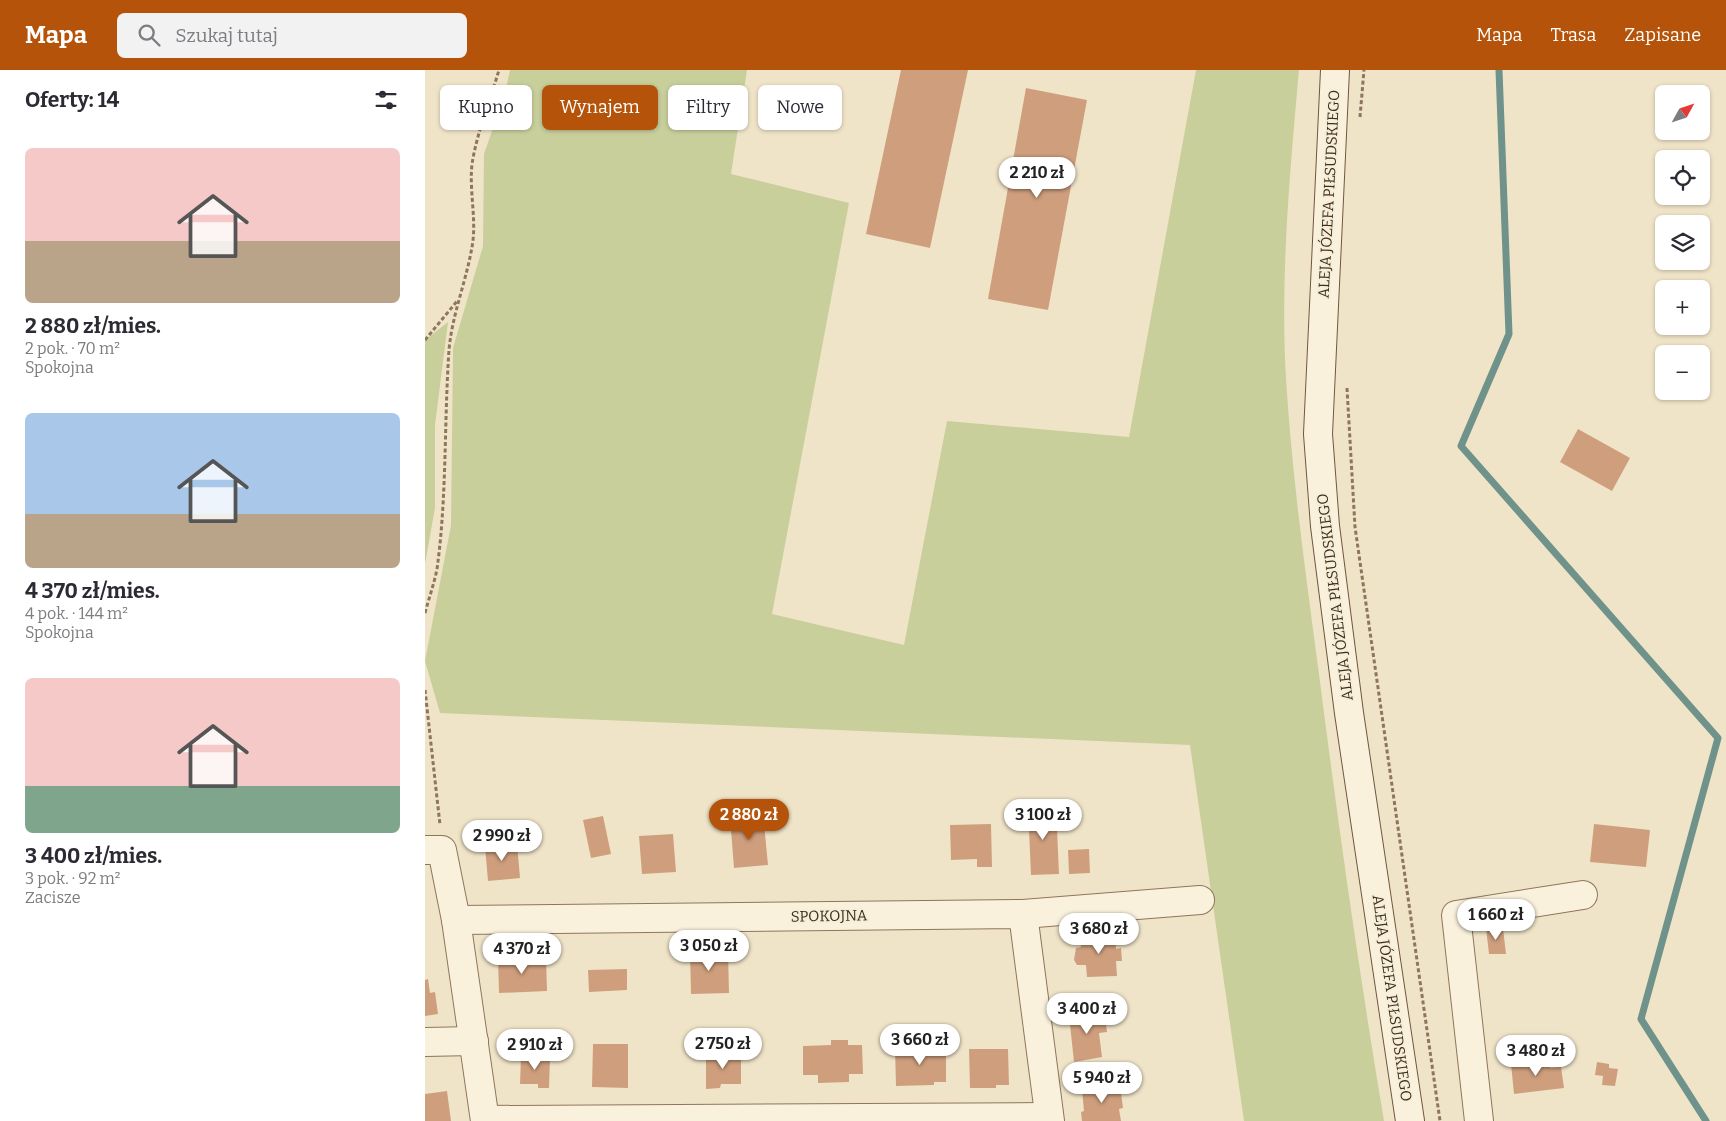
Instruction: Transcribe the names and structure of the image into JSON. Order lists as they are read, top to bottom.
{
  "streets": {
    "street": ["ALEJA JÓZEFA PIŁSUDSKIEGO", "SPOKOJNA"]
  },
  "north": "top right",
  "page": {
    "header": "Mapa",
    "search": "Szukaj tutaj",
    "nav": ["Mapa", "Trasa", "Zapisane"],
    "heading": "Oferty: 14",
    "map_buttons": ["+", "−"],
    "chip": [
      "Kupno",
      "Wynajem",
      "Filtry",
      "Nowe"
    ],
    "list": [
      {
        "name": "2 880 zł/mies.",
        "note": "2 pok. · 70 m² · Spokojna"
      },
      {
        "name": "4 370 zł/mies.",
        "note": "4 pok. · 144 m² · Spokojna"
      },
      {
        "name": "3 400 zł/mies.",
        "note": "3 pok. · 92 m² · Zacisze"
      }
    ],
    "price": [
      "2 210 zł",
      "2 880 zł",
      "3 100 zł",
      "2 990 zł",
      "1 660 zł",
      "3 680 zł",
      "3 050 zł",
      "4 370 zł",
      "3 400 zł",
      "3 660 zł",
      "2 750 zł",
      "2 910 zł",
      "3 480 zł",
      "5 940 zł"
    ]
  }
}
